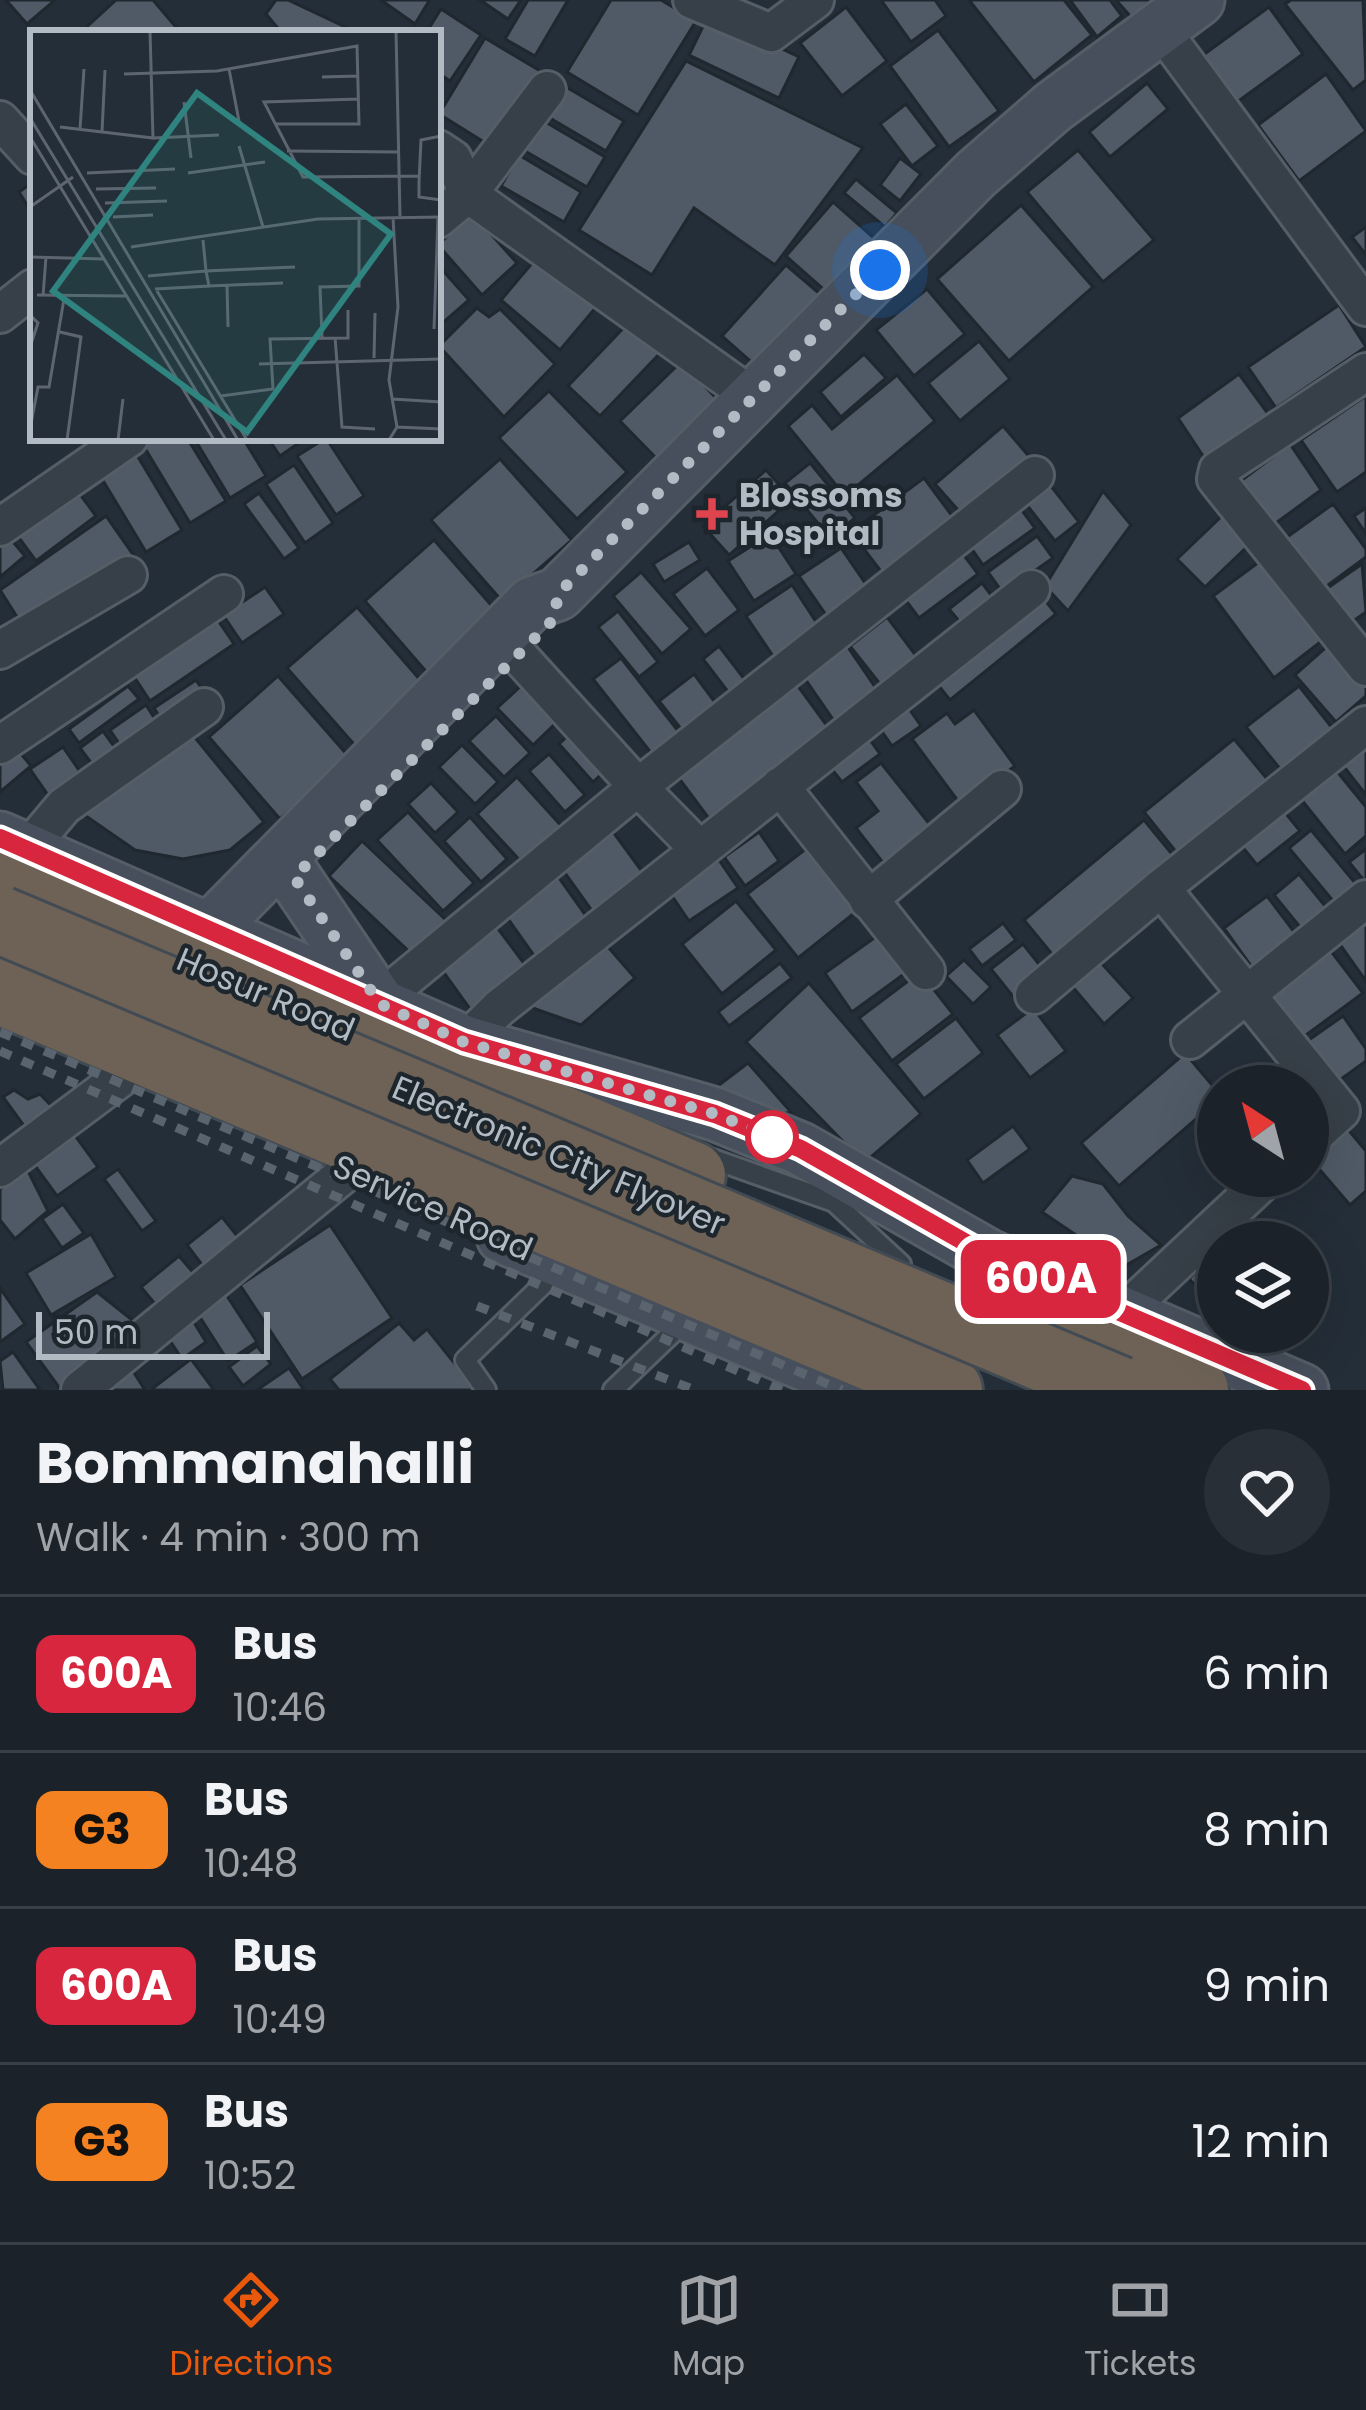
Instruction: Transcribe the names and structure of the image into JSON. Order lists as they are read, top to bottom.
{
  "streets": {
    "highway": ["Hosur Road", "Electronic City Flyover"],
    "street": ["Service Road"]
  },
  "places": {
    "health": ["Blossoms Hospital"]
  },
  "lines": ["bus line 600A"],
  "scale_bar": "50 m",
  "north": "top left",
  "page": {
    "on_map": "600A",
    "scale": "50 m",
    "heading": ["Bommanahalli", "Walk · 4 min · 300 m"],
    "list": [
      {
        "mark": "600A",
        "name": "Bus",
        "note": "10:46",
        "value": "6 min"
      },
      {
        "mark": "G3",
        "name": "Bus",
        "note": "10:48",
        "value": "8 min"
      },
      {
        "mark": "600A",
        "name": "Bus",
        "note": "10:49",
        "value": "9 min"
      },
      {
        "mark": "G3",
        "name": "Bus",
        "note": "10:52",
        "value": "12 min"
      }
    ],
    "tabs": ["Directions", "Map", "Tickets"]
  }
}
